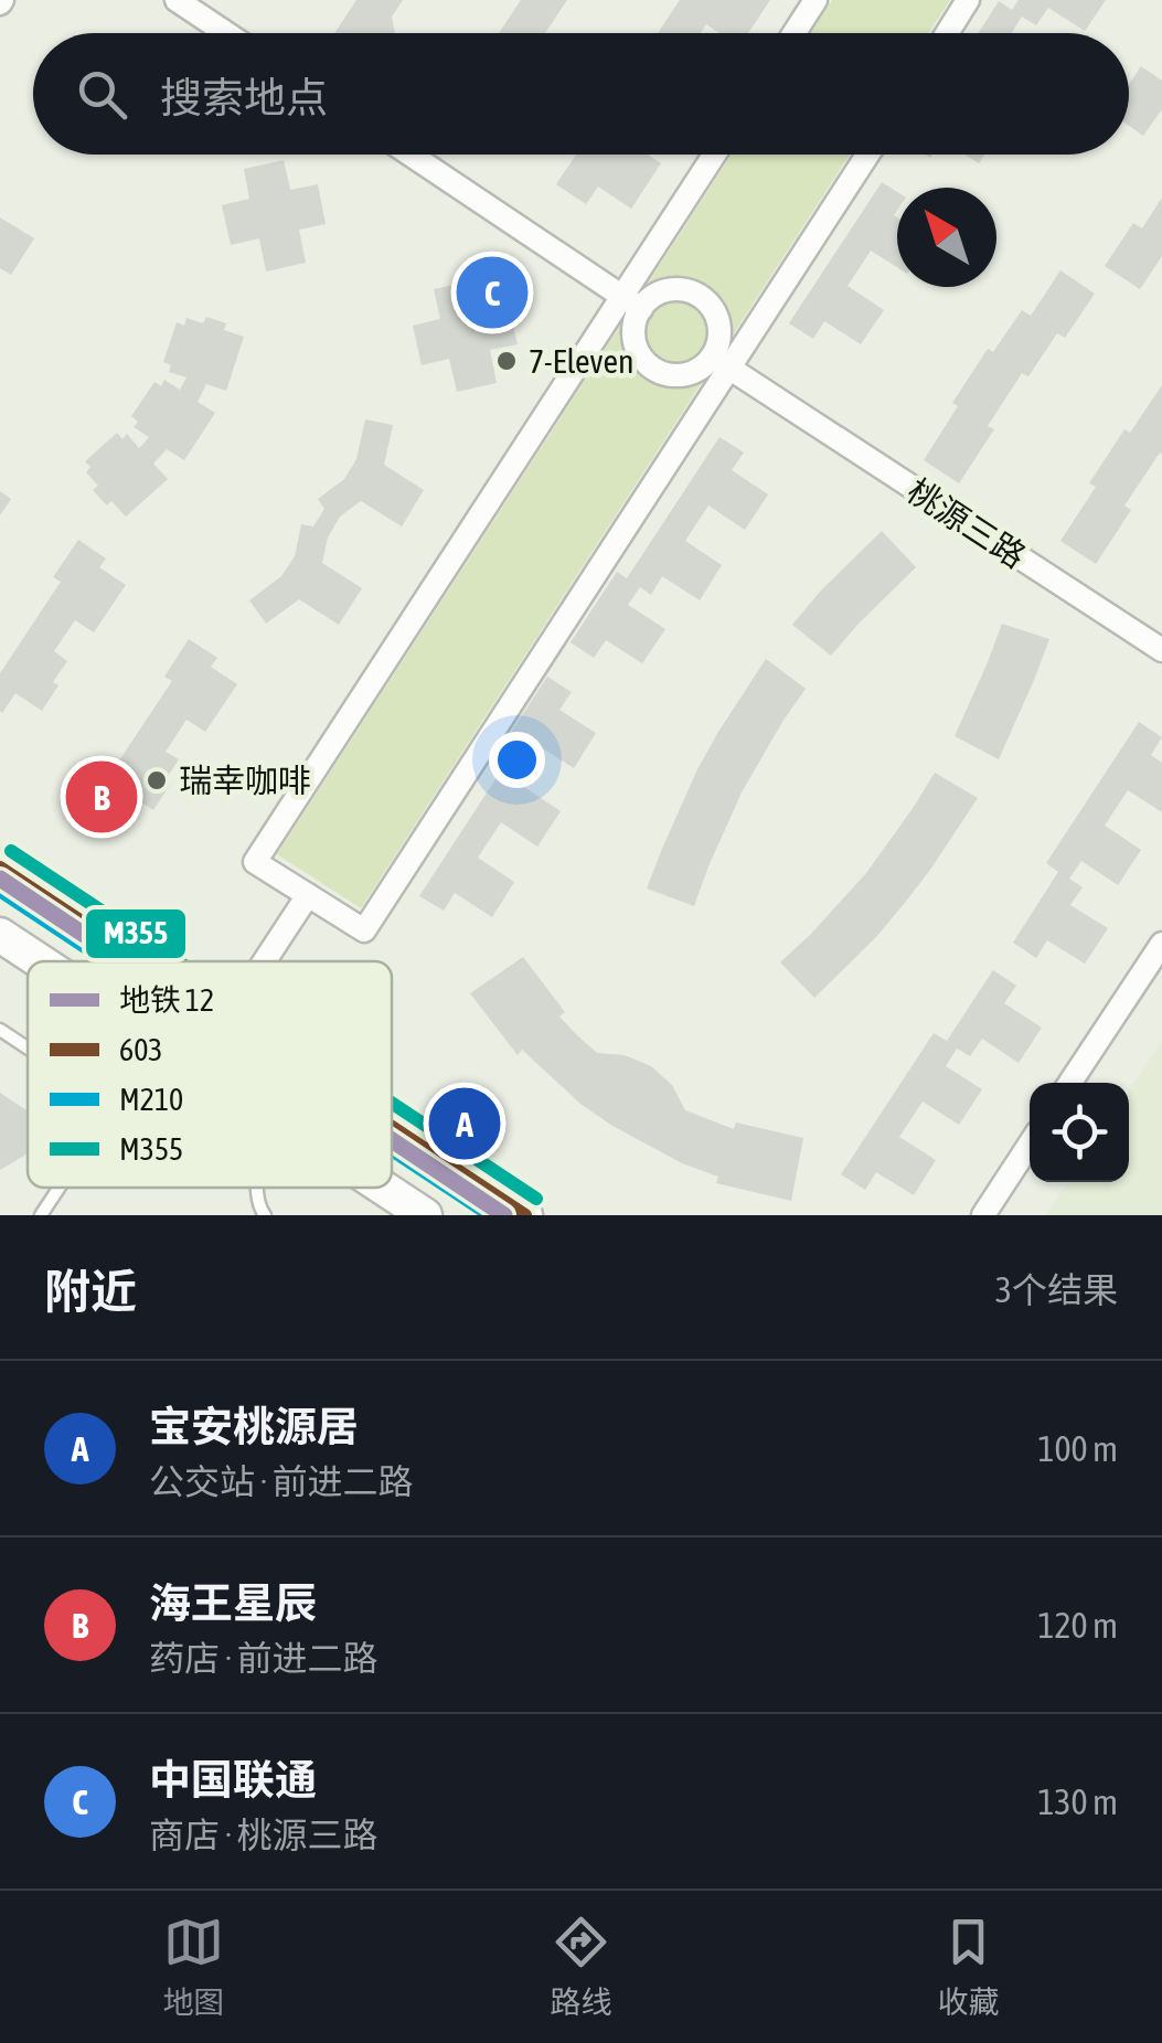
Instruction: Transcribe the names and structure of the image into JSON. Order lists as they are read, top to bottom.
{
  "streets": {
    "street": ["桃源三路"]
  },
  "places": ["7-Eleven", "瑞幸咖啡"],
  "lines": [
    "transit line M355",
    "transit line 603",
    "metro line 12",
    "transit line M210"
  ],
  "legend": [
    "地铁 12",
    "603",
    "M210",
    "M355"
  ],
  "north": "top left",
  "page": {
    "search": "搜索地点",
    "pins": ["C", "B", "A"],
    "heading": ["附近", "3个结果"],
    "list": [
      {
        "mark": "A",
        "name": "宝安桃源居",
        "note": "公交站 · 前进二路",
        "value": "100 m"
      },
      {
        "mark": "B",
        "name": "海王星辰",
        "note": "药店 · 前进二路",
        "value": "120 m"
      },
      {
        "mark": "C",
        "name": "中国联通",
        "note": "商店 · 桃源三路",
        "value": "130 m"
      }
    ],
    "nav": ["地图", "路线", "收藏"]
  }
}
